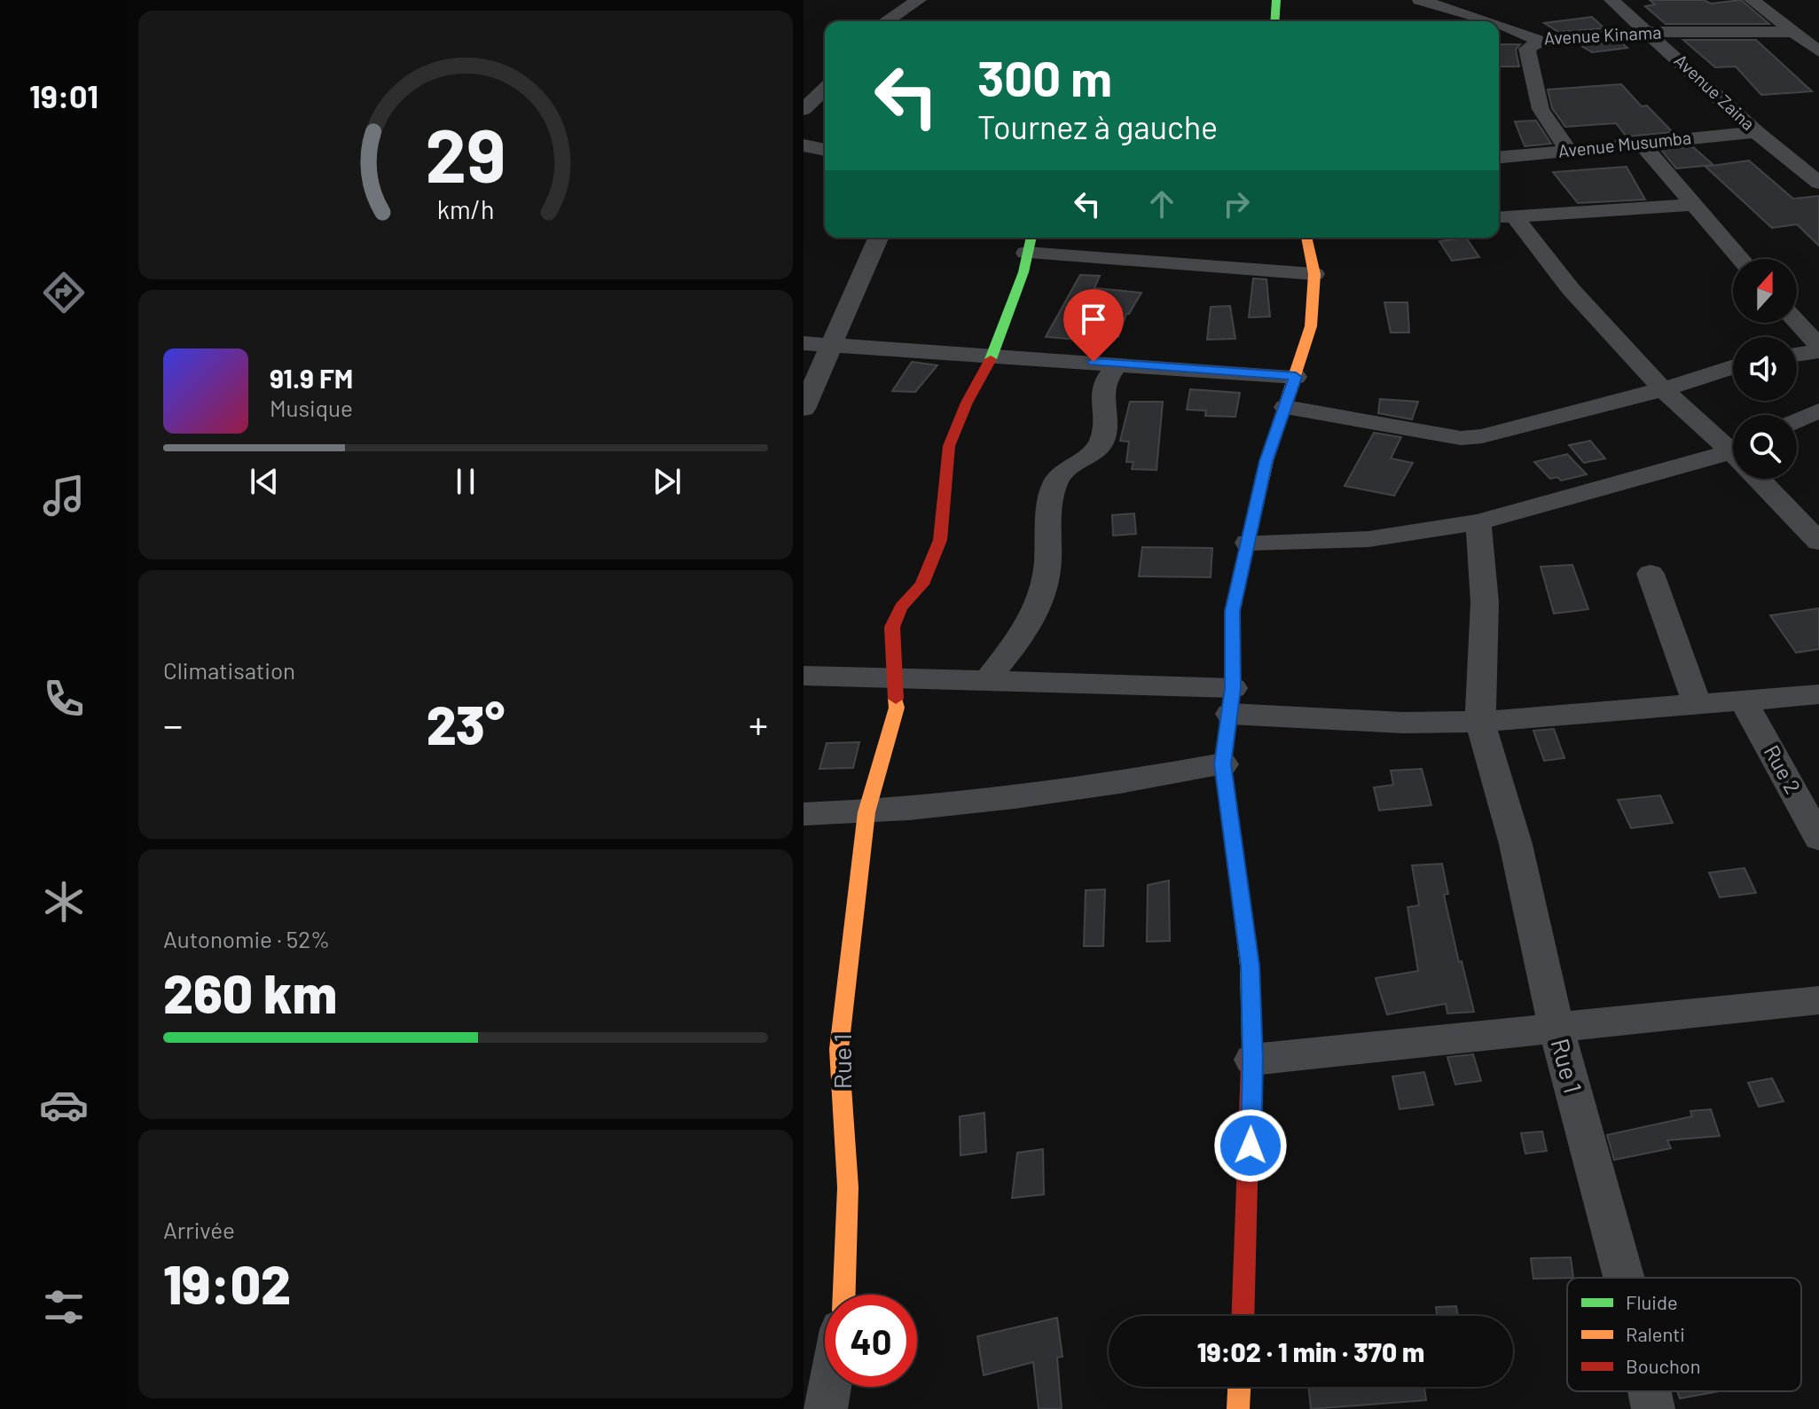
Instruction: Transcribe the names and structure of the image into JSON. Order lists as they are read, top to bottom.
{
  "streets": {
    "street": [
      "Avenue Kinama",
      "Avenue Zaina",
      "Avenue Musumba",
      "Rue 2",
      "Rue 1"
    ]
  },
  "crossings": [
    ["Avenue Kinama", "Avenue Zaina"],
    ["Avenue Zaina", "Avenue Musumba"]
  ],
  "legend": ["Fluide", "Ralenti", "Bouchon"],
  "north": "top",
  "page": {
    "tabs": "19:01",
    "turn": ["300 m", "Tournez à gauche"],
    "song": ["91.9 FM", "Musique"],
    "tile": [
      "Climatisation",
      ["Autonomie · 52%", "260 km"],
      ["Arrivée", "19:02"]
    ],
    "heat": ["−", "23°", "+"],
    "limit": "40",
    "trip": "19:02 · 1 min · 370 m",
    "gauge": ["29", "km/h"]
  }
}
